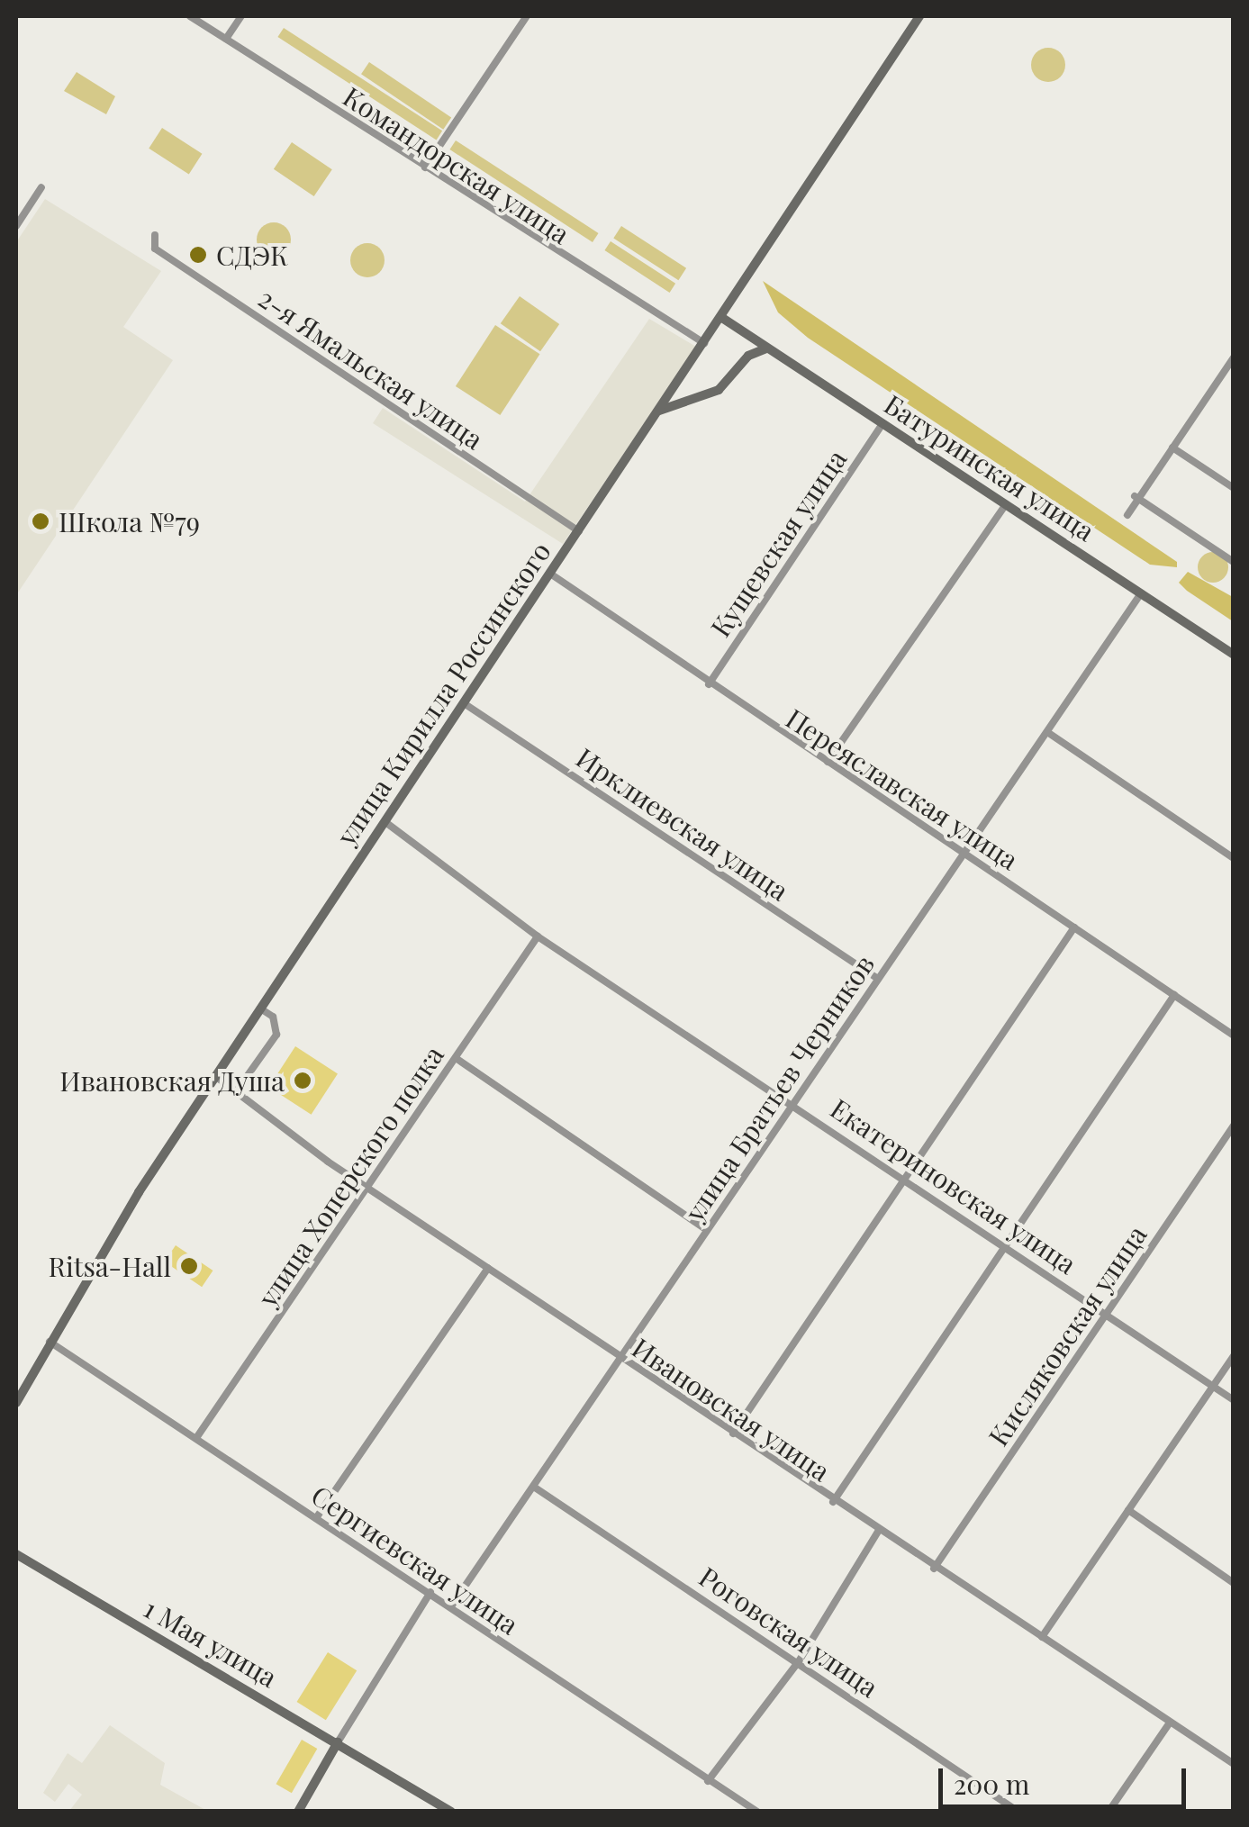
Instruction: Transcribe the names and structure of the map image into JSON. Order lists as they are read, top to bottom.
{
  "streets": {
    "main road": ["Батуринская улица", "улица Кирилла Россинского", "1 Мая улица"],
    "street": [
      "Командорская улица",
      "2-я Ямальская улица",
      "Кущевская улица",
      "Переяславская улица",
      "Ирклиевская улица",
      "улица Братьев Черников",
      "улица Хоперского полка",
      "Екатериновская улица",
      "Кисляковская улица",
      "Ивановская улица",
      "Сергиевская улица",
      "Роговская улица"
    ]
  },
  "crossings": [
    ["Командорская улица", "улица Кирилла Россинского"],
    ["2-я Ямальская улица", "улица Кирилла Россинского"],
    ["Батуринская улица", "Кущевская улица"],
    ["Батуринская улица", "улица Кирилла Россинского"],
    ["Батуринская улица", "улица Братьев Черников"],
    ["Кущевская улица", "Переяславская улица"],
    ["улица Кирилла Россинского", "Переяславская улица"],
    ["улица Кирилла Россинского", "Ирклиевская улица"],
    ["улица Кирилла Россинского", "Екатериновская улица"],
    ["улица Кирилла Россинского", "Ивановская улица"],
    ["улица Кирилла Россинского", "Сергиевская улица"],
    ["Переяславская улица", "улица Братьев Черников"],
    ["Ирклиевская улица", "улица Братьев Черников"],
    ["улица Братьев Черников", "Екатериновская улица"],
    ["улица Братьев Черников", "Ивановская улица"],
    ["улица Братьев Черников", "Сергиевская улица"],
    ["улица Братьев Черников", "Роговская улица"],
    ["улица Хоперского полка", "Екатериновская улица"],
    ["улица Хоперского полка", "Ивановская улица"],
    ["улица Хоперского полка", "Сергиевская улица"],
    ["Екатериновская улица", "Кисляковская улица"],
    ["Кисляковская улица", "Ивановская улица"]
  ],
  "places": [
    "СДЭК",
    "Школа №79",
    "Ивановская Душа",
    "Ritsa-Hall"
  ],
  "scale_bar": "200 m"
}
